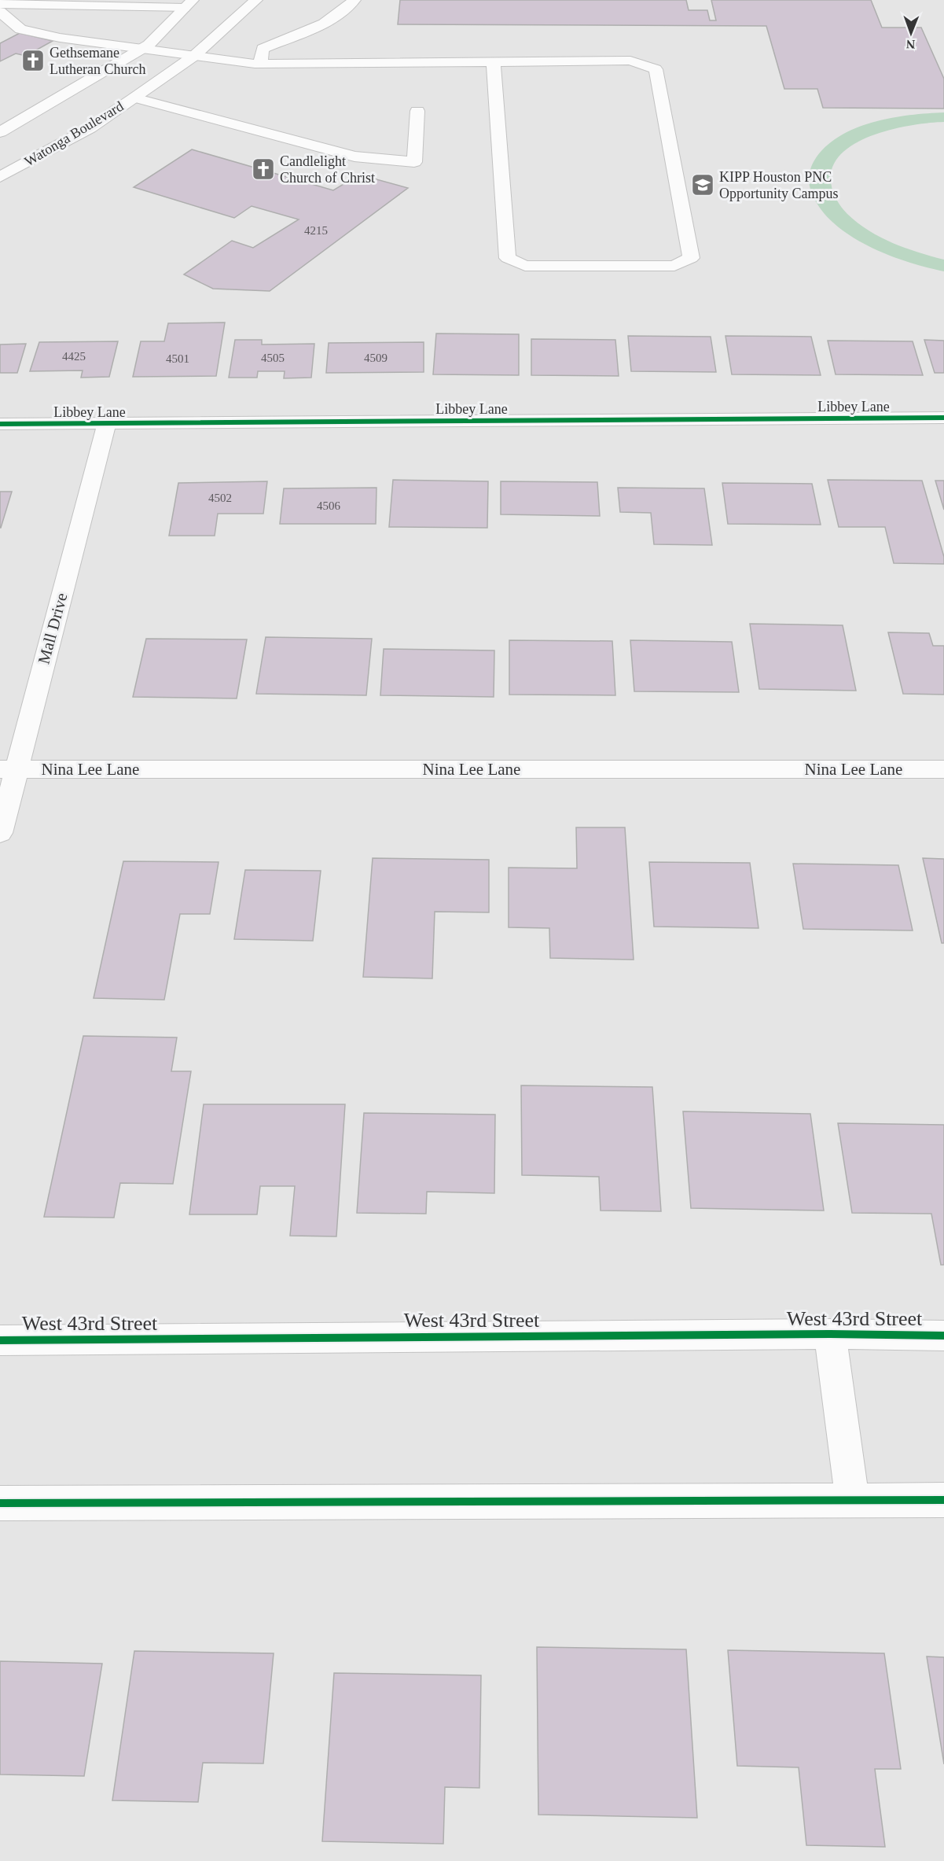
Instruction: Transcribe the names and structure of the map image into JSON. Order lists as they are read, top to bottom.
{
  "streets": {
    "main road": [
      "Watonga Boulevard",
      "Libbey Lane",
      "Mall Drive",
      "Nina Lee Lane",
      "West 43rd Street"
    ]
  },
  "crossings": [
    ["Libbey Lane", "Mall Drive"],
    ["Mall Drive", "Nina Lee Lane"]
  ],
  "places": {
    "church": ["Gethsemane Lutheran Church", "Candlelight Church of Christ"],
    "school or university": ["KIPP Houston PNC Opportunity Campus"]
  },
  "house_numbers": [
    "4215",
    "4425",
    "4505",
    "4509",
    "4501",
    "4502",
    "4506"
  ],
  "north": "bottom"
}
